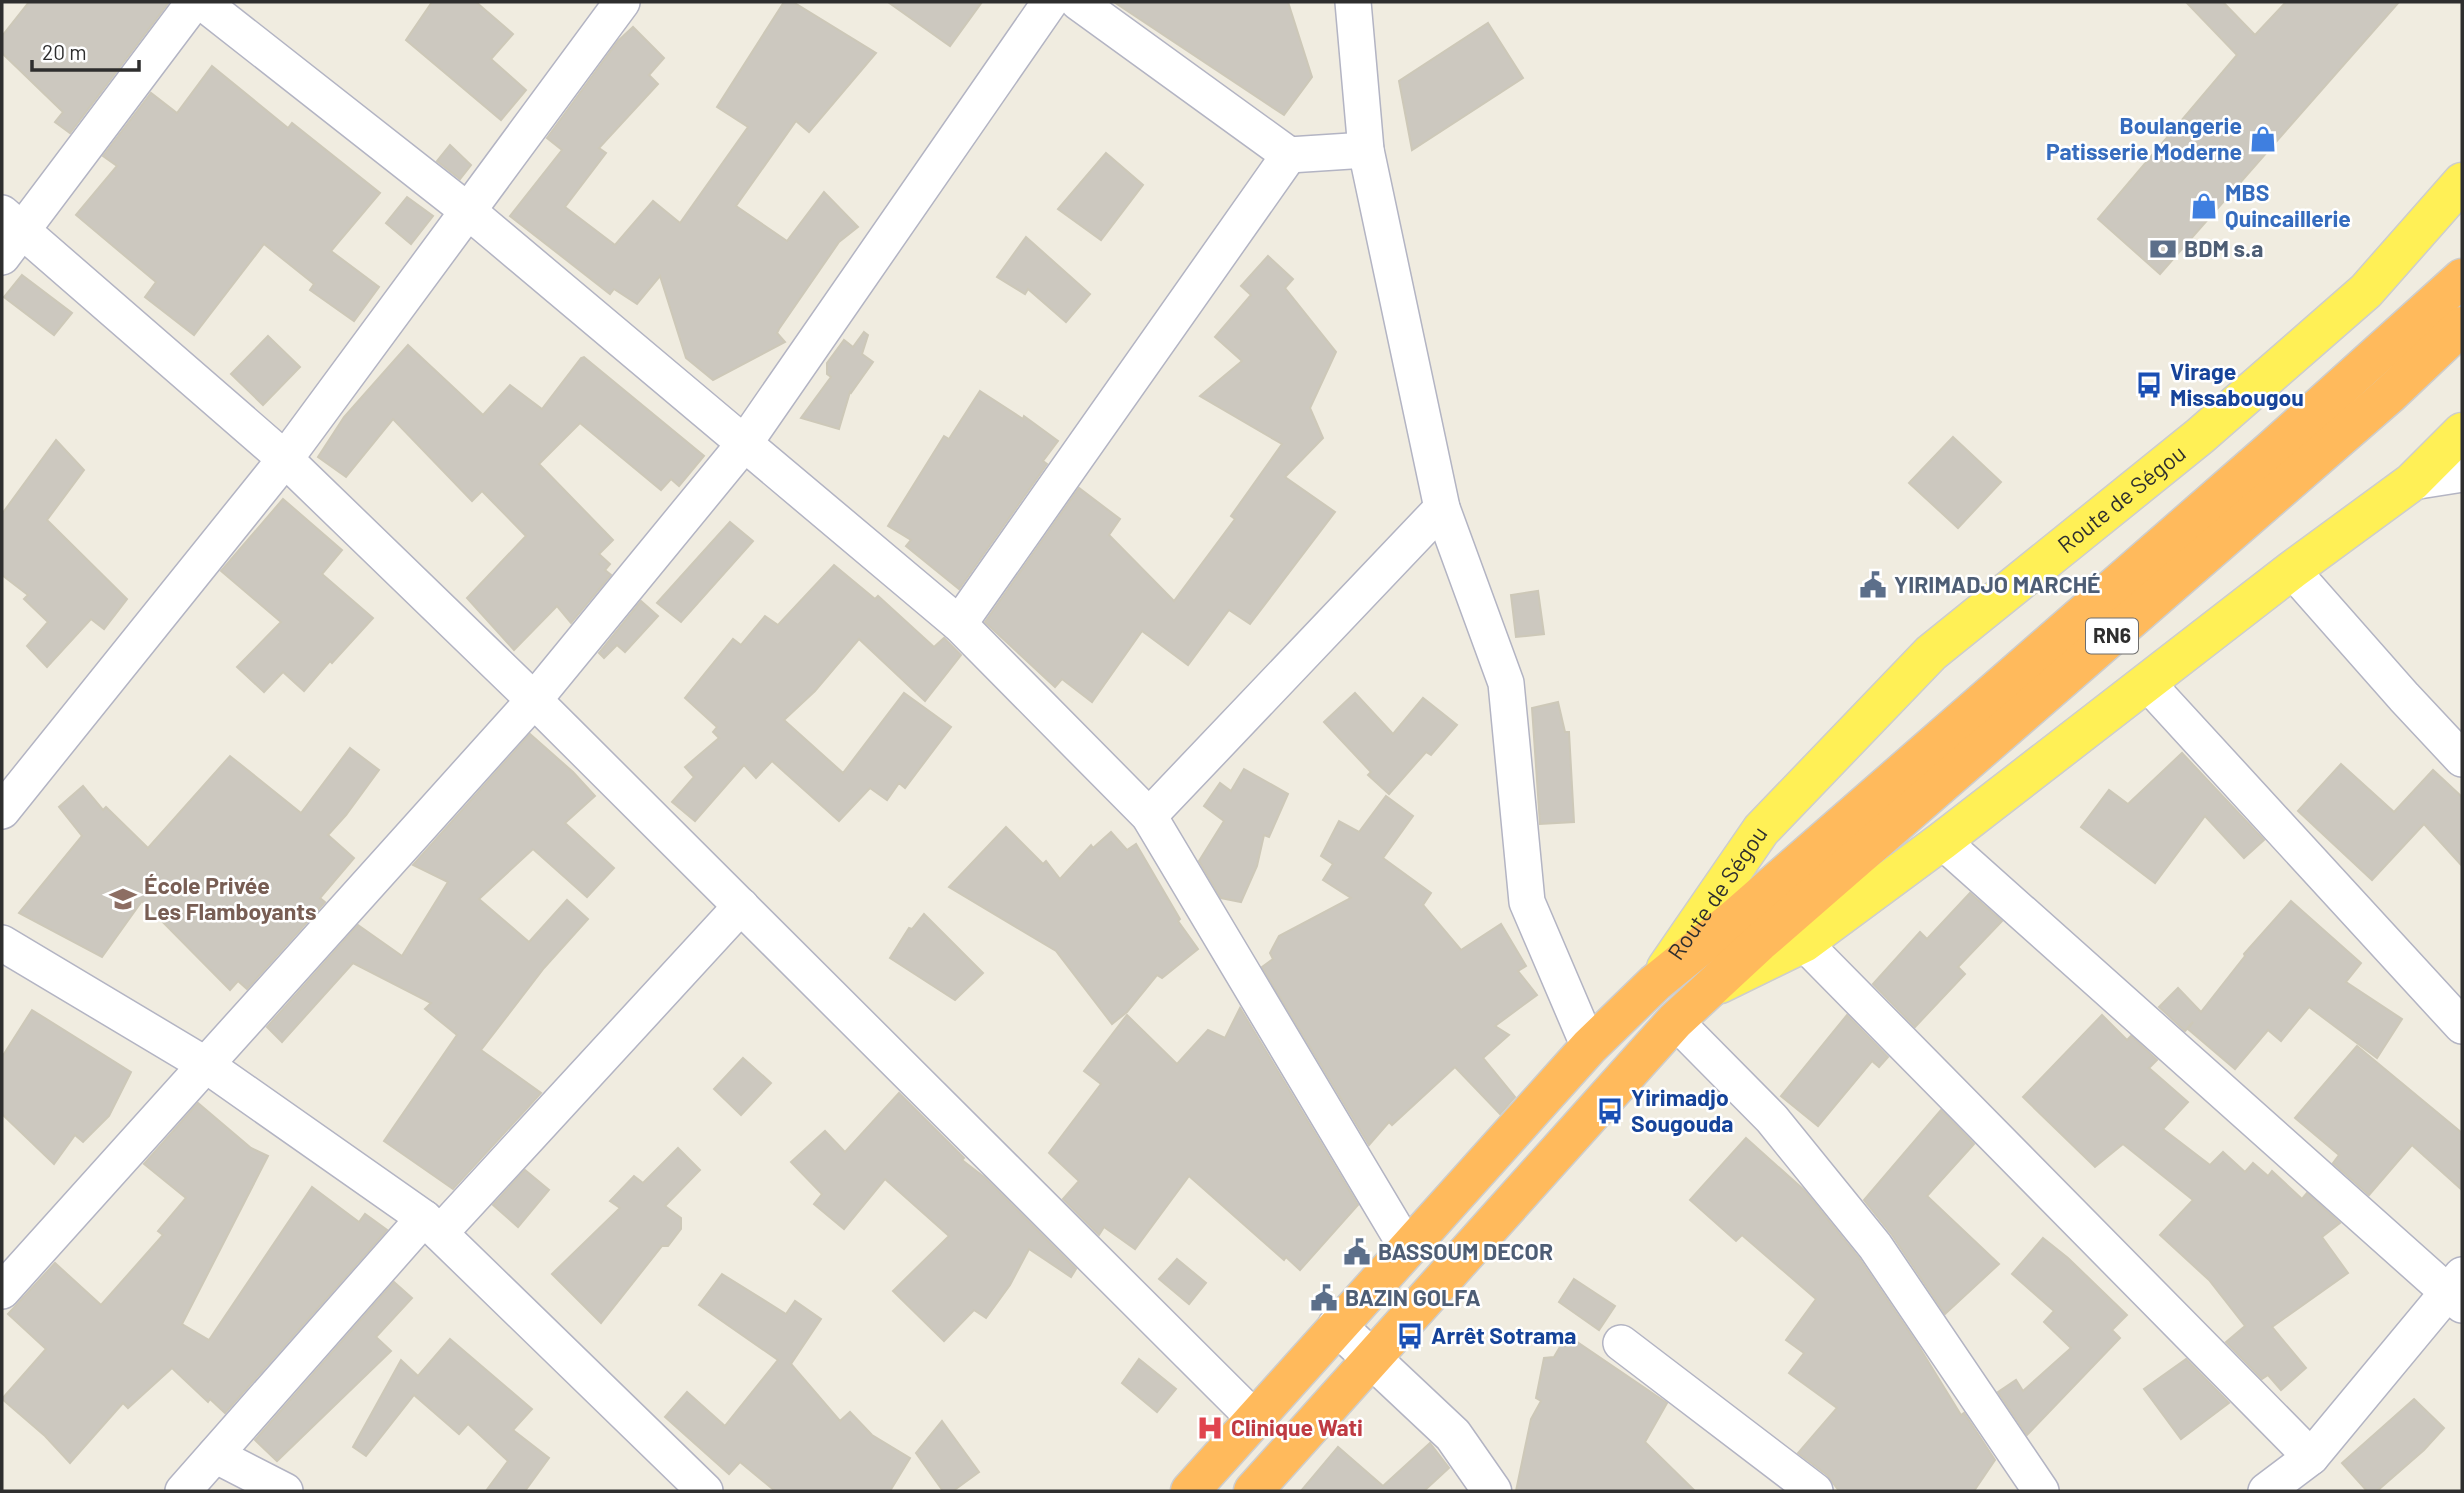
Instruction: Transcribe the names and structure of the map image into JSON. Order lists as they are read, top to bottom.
{
  "streets": {
    "highway": ["Route de Ségou", "RN6"]
  },
  "places": {
    "shop": ["Boulangerie Patisserie Moderne", "MBS Quincaillerie"],
    "bank": ["BDM s.a"],
    "bus stop": ["Virage Missabougou", "Yirimadjo Sougouda", "Arrêt Sotrama"],
    "public building": ["YIRIMADJO MARCHÉ", "BASSOUM DECOR", "BAZIN GOLFA"],
    "school or university": ["École Privée Les Flamboyants"],
    "hospital": ["Clinique Wati"]
  },
  "scale_bar": "20 m"
}
